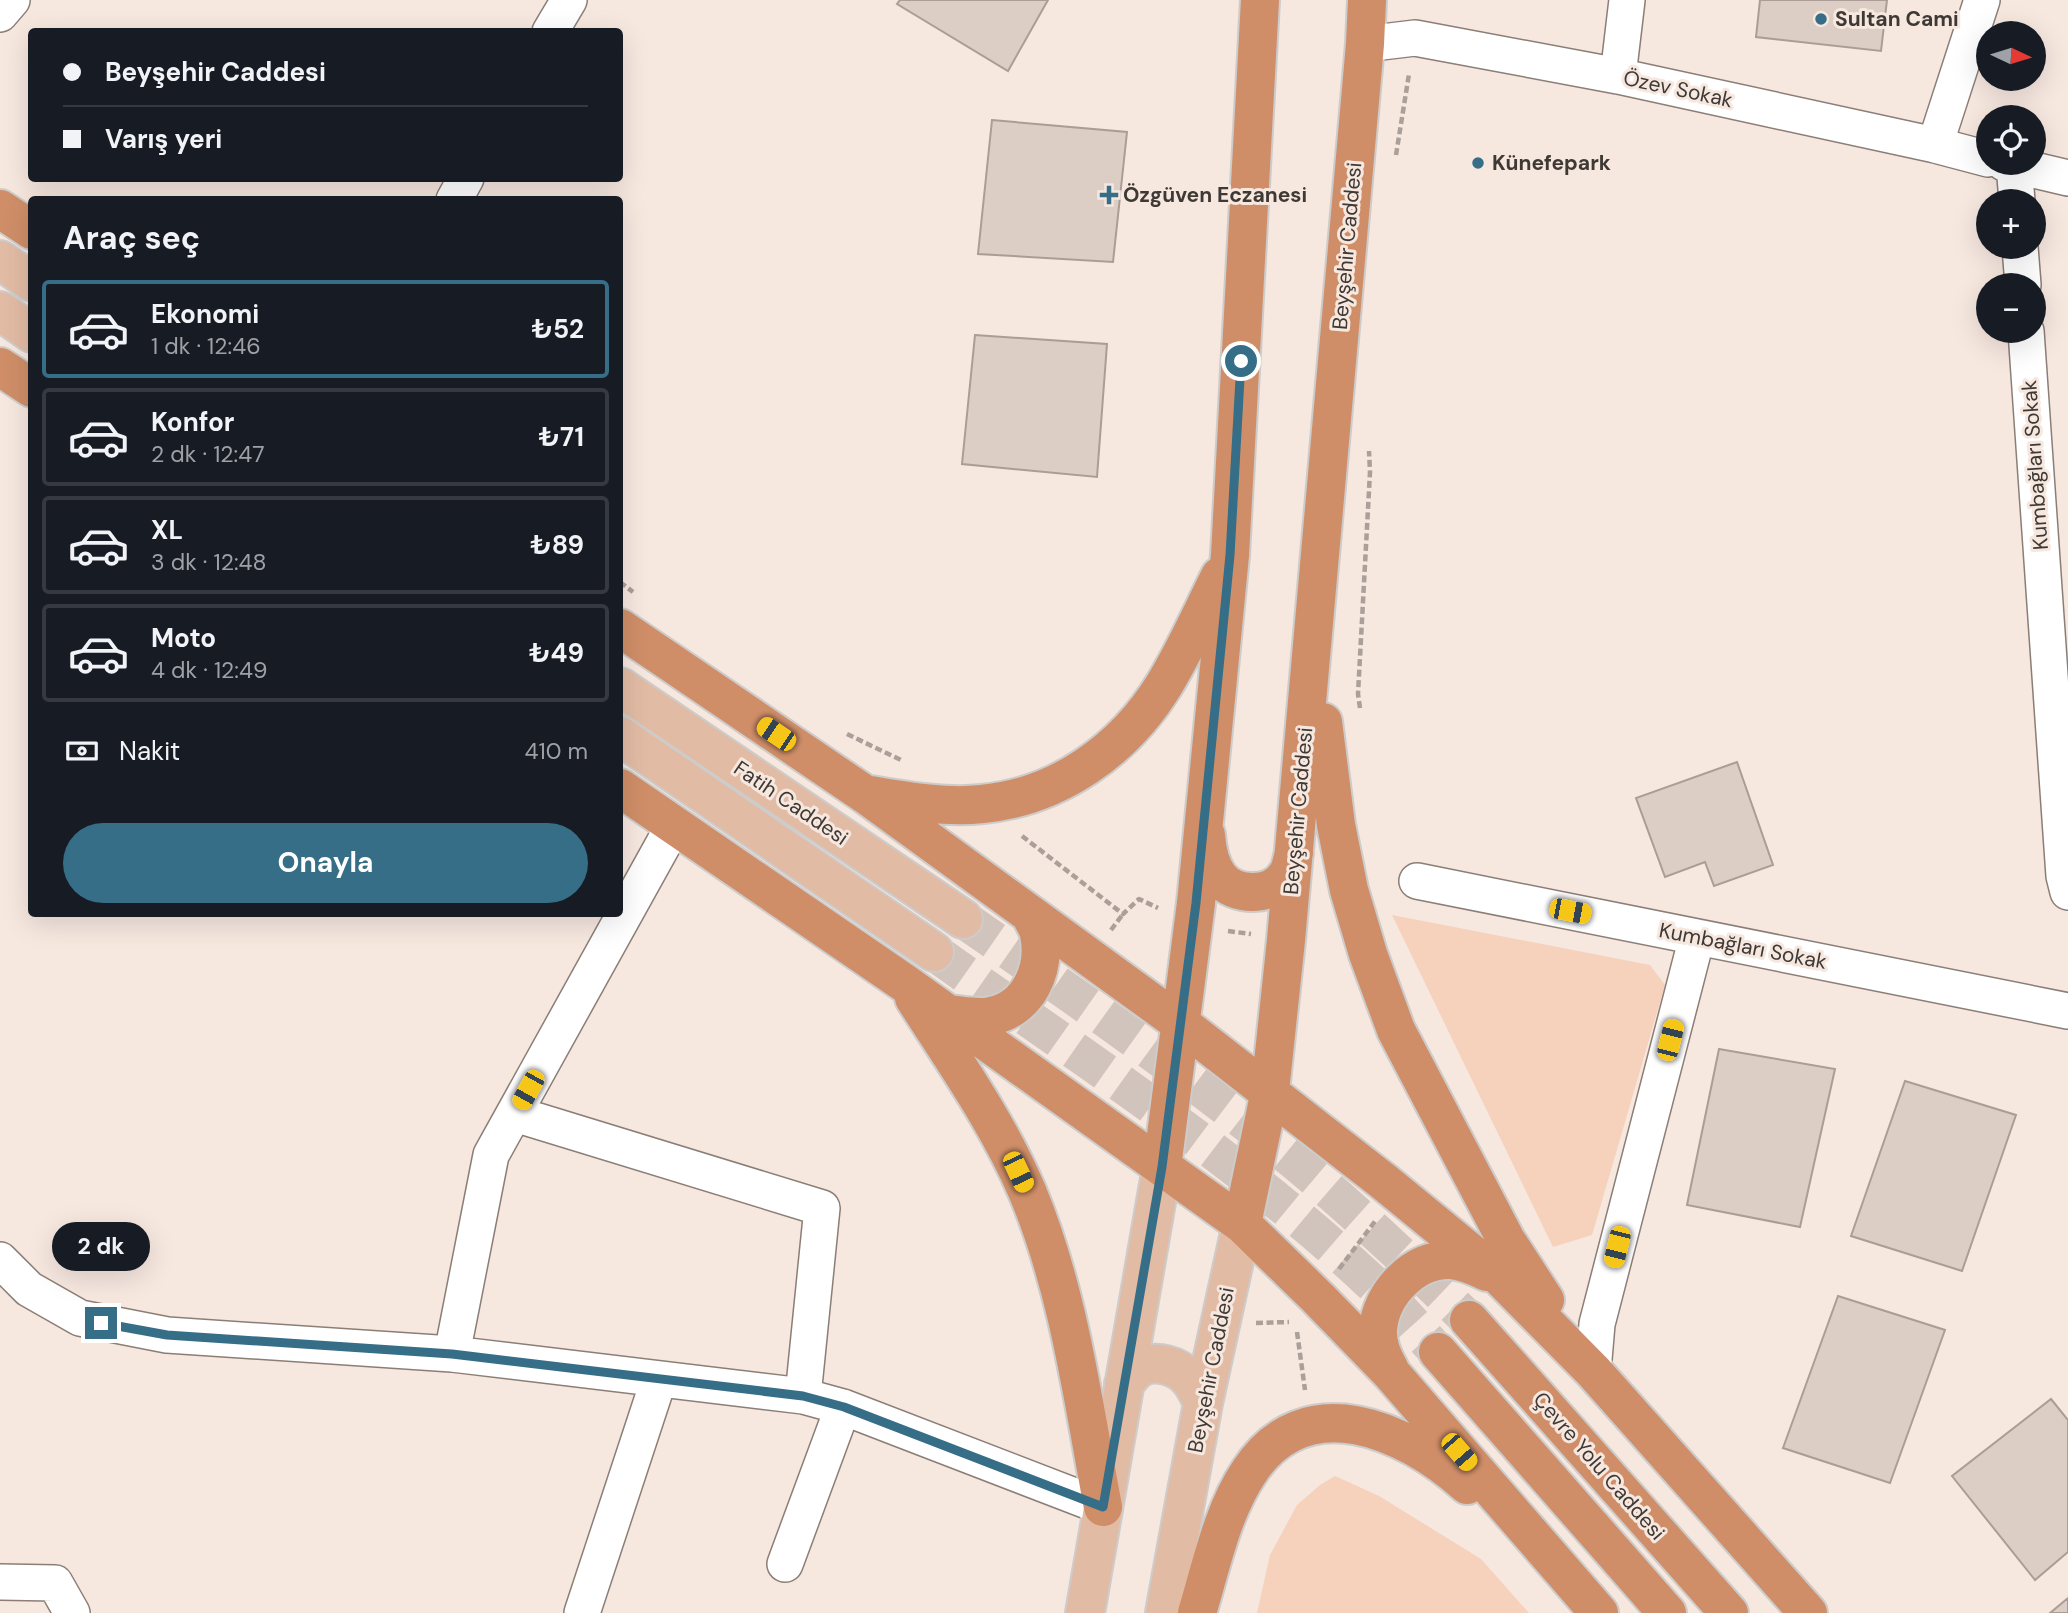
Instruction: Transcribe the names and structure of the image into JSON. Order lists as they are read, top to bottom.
{
  "streets": {
    "highway": ["Beyşehir Caddesi", "Çevre Yolu Caddesi"],
    "main road": ["Fatih Caddesi"],
    "street": ["Özev Sokak", "Kumbağları Sokak"]
  },
  "crossings": [
    ["Özev Sokak", "Beyşehir Caddesi"]
  ],
  "places": {
    "other": ["Sultan Cami", "Künefepark"],
    "health": ["Özgüven Eczanesi"]
  },
  "north": "right",
  "page": {
    "map_buttons": ["+", "−"],
    "banner": ["Beyşehir Caddesi", "Varış yeri"],
    "heading": "Araç seç",
    "list": [
      {
        "name": "Ekonomi",
        "note": "1 dk · 12:46",
        "value": "₺52"
      },
      {
        "name": "Konfor",
        "note": "2 dk · 12:47",
        "value": "₺71"
      },
      {
        "name": "XL",
        "note": "3 dk · 12:48",
        "value": "₺89"
      },
      {
        "name": "Moto",
        "note": "4 dk · 12:49",
        "value": "₺49"
      }
    ],
    "pay": ["Nakit", "410 m"],
    "buttons": "Onayla",
    "bubble": "2 dk"
  }
}
